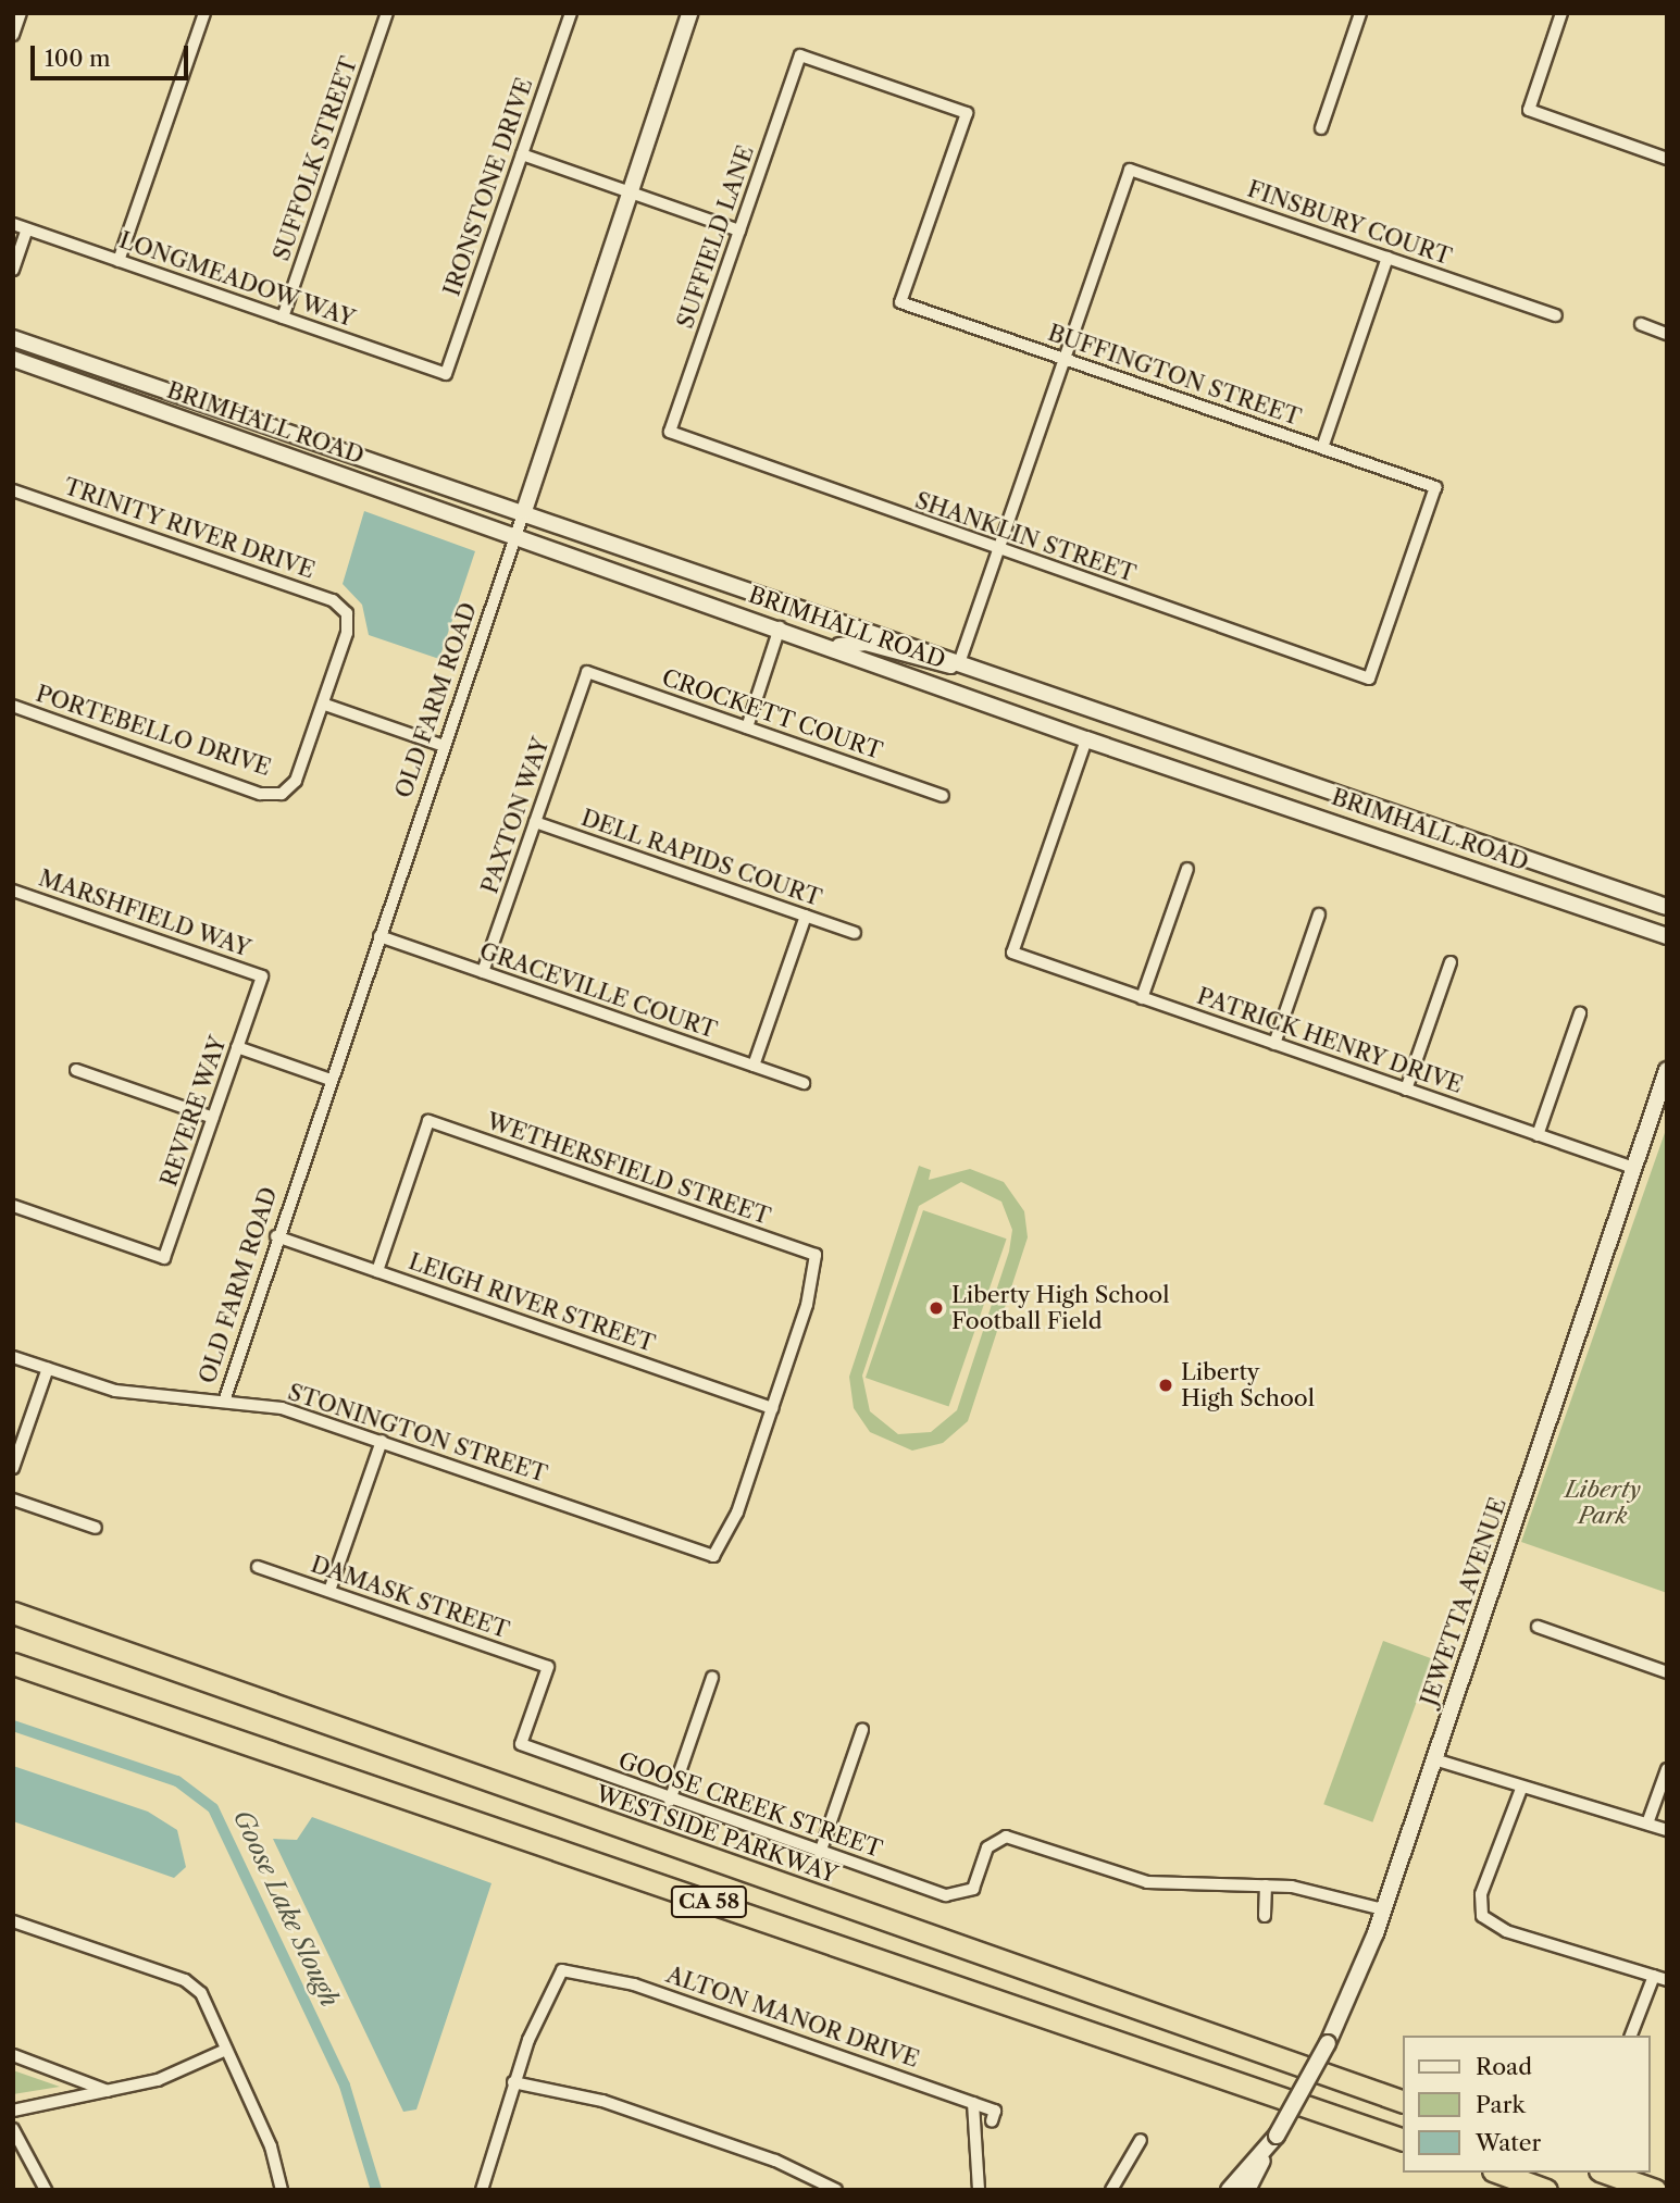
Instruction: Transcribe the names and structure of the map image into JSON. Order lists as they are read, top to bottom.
{
  "streets": {
    "highway": ["WESTSIDE PARKWAY", "CA 58"],
    "street": [
      "SUFFOLK STREET",
      "IRONSTONE DRIVE",
      "FINSBURY COURT",
      "SUFFIELD LANE",
      "LONGMEADOW WAY",
      "BUFFINGTON STREET",
      "BRIMHALL ROAD",
      "TRINITY RIVER DRIVE",
      "SHANKLIN STREET",
      "OLD FARM ROAD",
      "CROCKETT COURT",
      "PORTEBELLO DRIVE",
      "PAXTON WAY",
      "DELL RAPIDS COURT",
      "MARSHFIELD WAY",
      "GRACEVILLE COURT",
      "PATRICK HENRY DRIVE",
      "REVERE WAY",
      "WETHERSFIELD STREET",
      "LEIGH RIVER STREET",
      "STONINGTON STREET",
      "DAMASK STREET",
      "JEWETTA AVENUE",
      "GOOSE CREEK STREET",
      "ALTON MANOR DRIVE"
    ]
  },
  "crossings": [
    ["SUFFOLK STREET", "LONGMEADOW WAY"],
    ["IRONSTONE DRIVE", "LONGMEADOW WAY"],
    ["FINSBURY COURT", "BUFFINGTON STREET"],
    ["SUFFIELD LANE", "BUFFINGTON STREET"],
    ["SUFFIELD LANE", "SHANKLIN STREET"],
    ["BUFFINGTON STREET", "SHANKLIN STREET"],
    ["BRIMHALL ROAD", "OLD FARM ROAD"],
    ["BRIMHALL ROAD", "PATRICK HENRY DRIVE"],
    ["TRINITY RIVER DRIVE", "PORTEBELLO DRIVE"],
    ["OLD FARM ROAD", "GRACEVILLE COURT"],
    ["OLD FARM ROAD", "LEIGH RIVER STREET"],
    ["OLD FARM ROAD", "STONINGTON STREET"],
    ["CROCKETT COURT", "PAXTON WAY"],
    ["PAXTON WAY", "DELL RAPIDS COURT"],
    ["PAXTON WAY", "GRACEVILLE COURT"],
    ["MARSHFIELD WAY", "REVERE WAY"],
    ["PATRICK HENRY DRIVE", "JEWETTA AVENUE"],
    ["WETHERSFIELD STREET", "LEIGH RIVER STREET"],
    ["WETHERSFIELD STREET", "STONINGTON STREET"],
    ["LEIGH RIVER STREET", "STONINGTON STREET"],
    ["DAMASK STREET", "GOOSE CREEK STREET"]
  ],
  "water": ["Goose Lake Slough"],
  "parks": ["Liberty Park"],
  "places": ["Liberty High School Football Field", "Liberty High School"],
  "legend": ["Road", "Park", "Water"],
  "scale_bar": "100 m"
}
